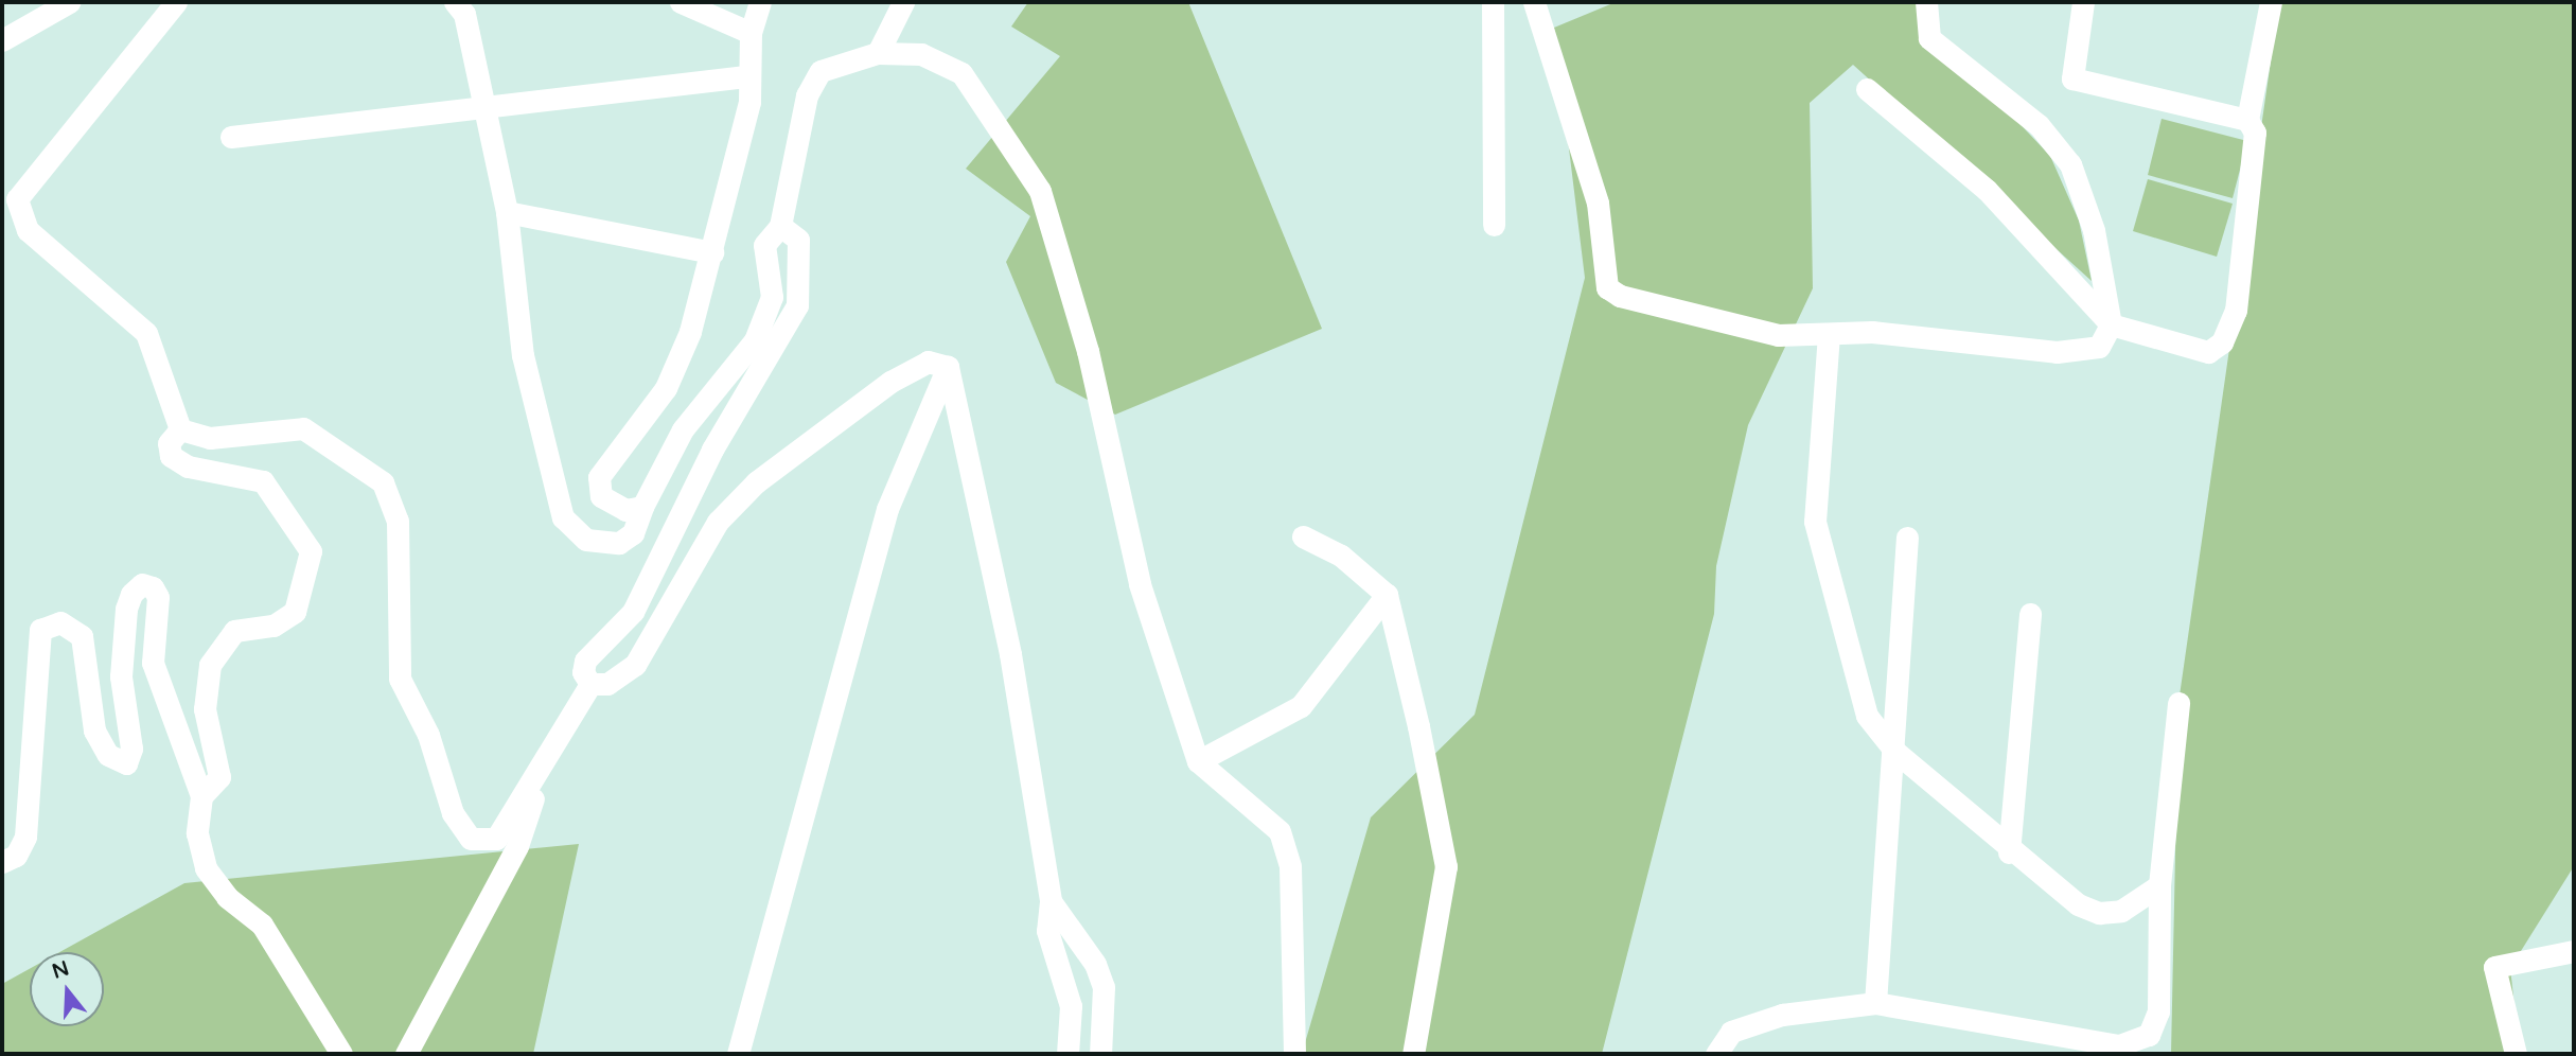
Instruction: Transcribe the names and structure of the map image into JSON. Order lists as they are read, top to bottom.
{
  "north": "top"
}
